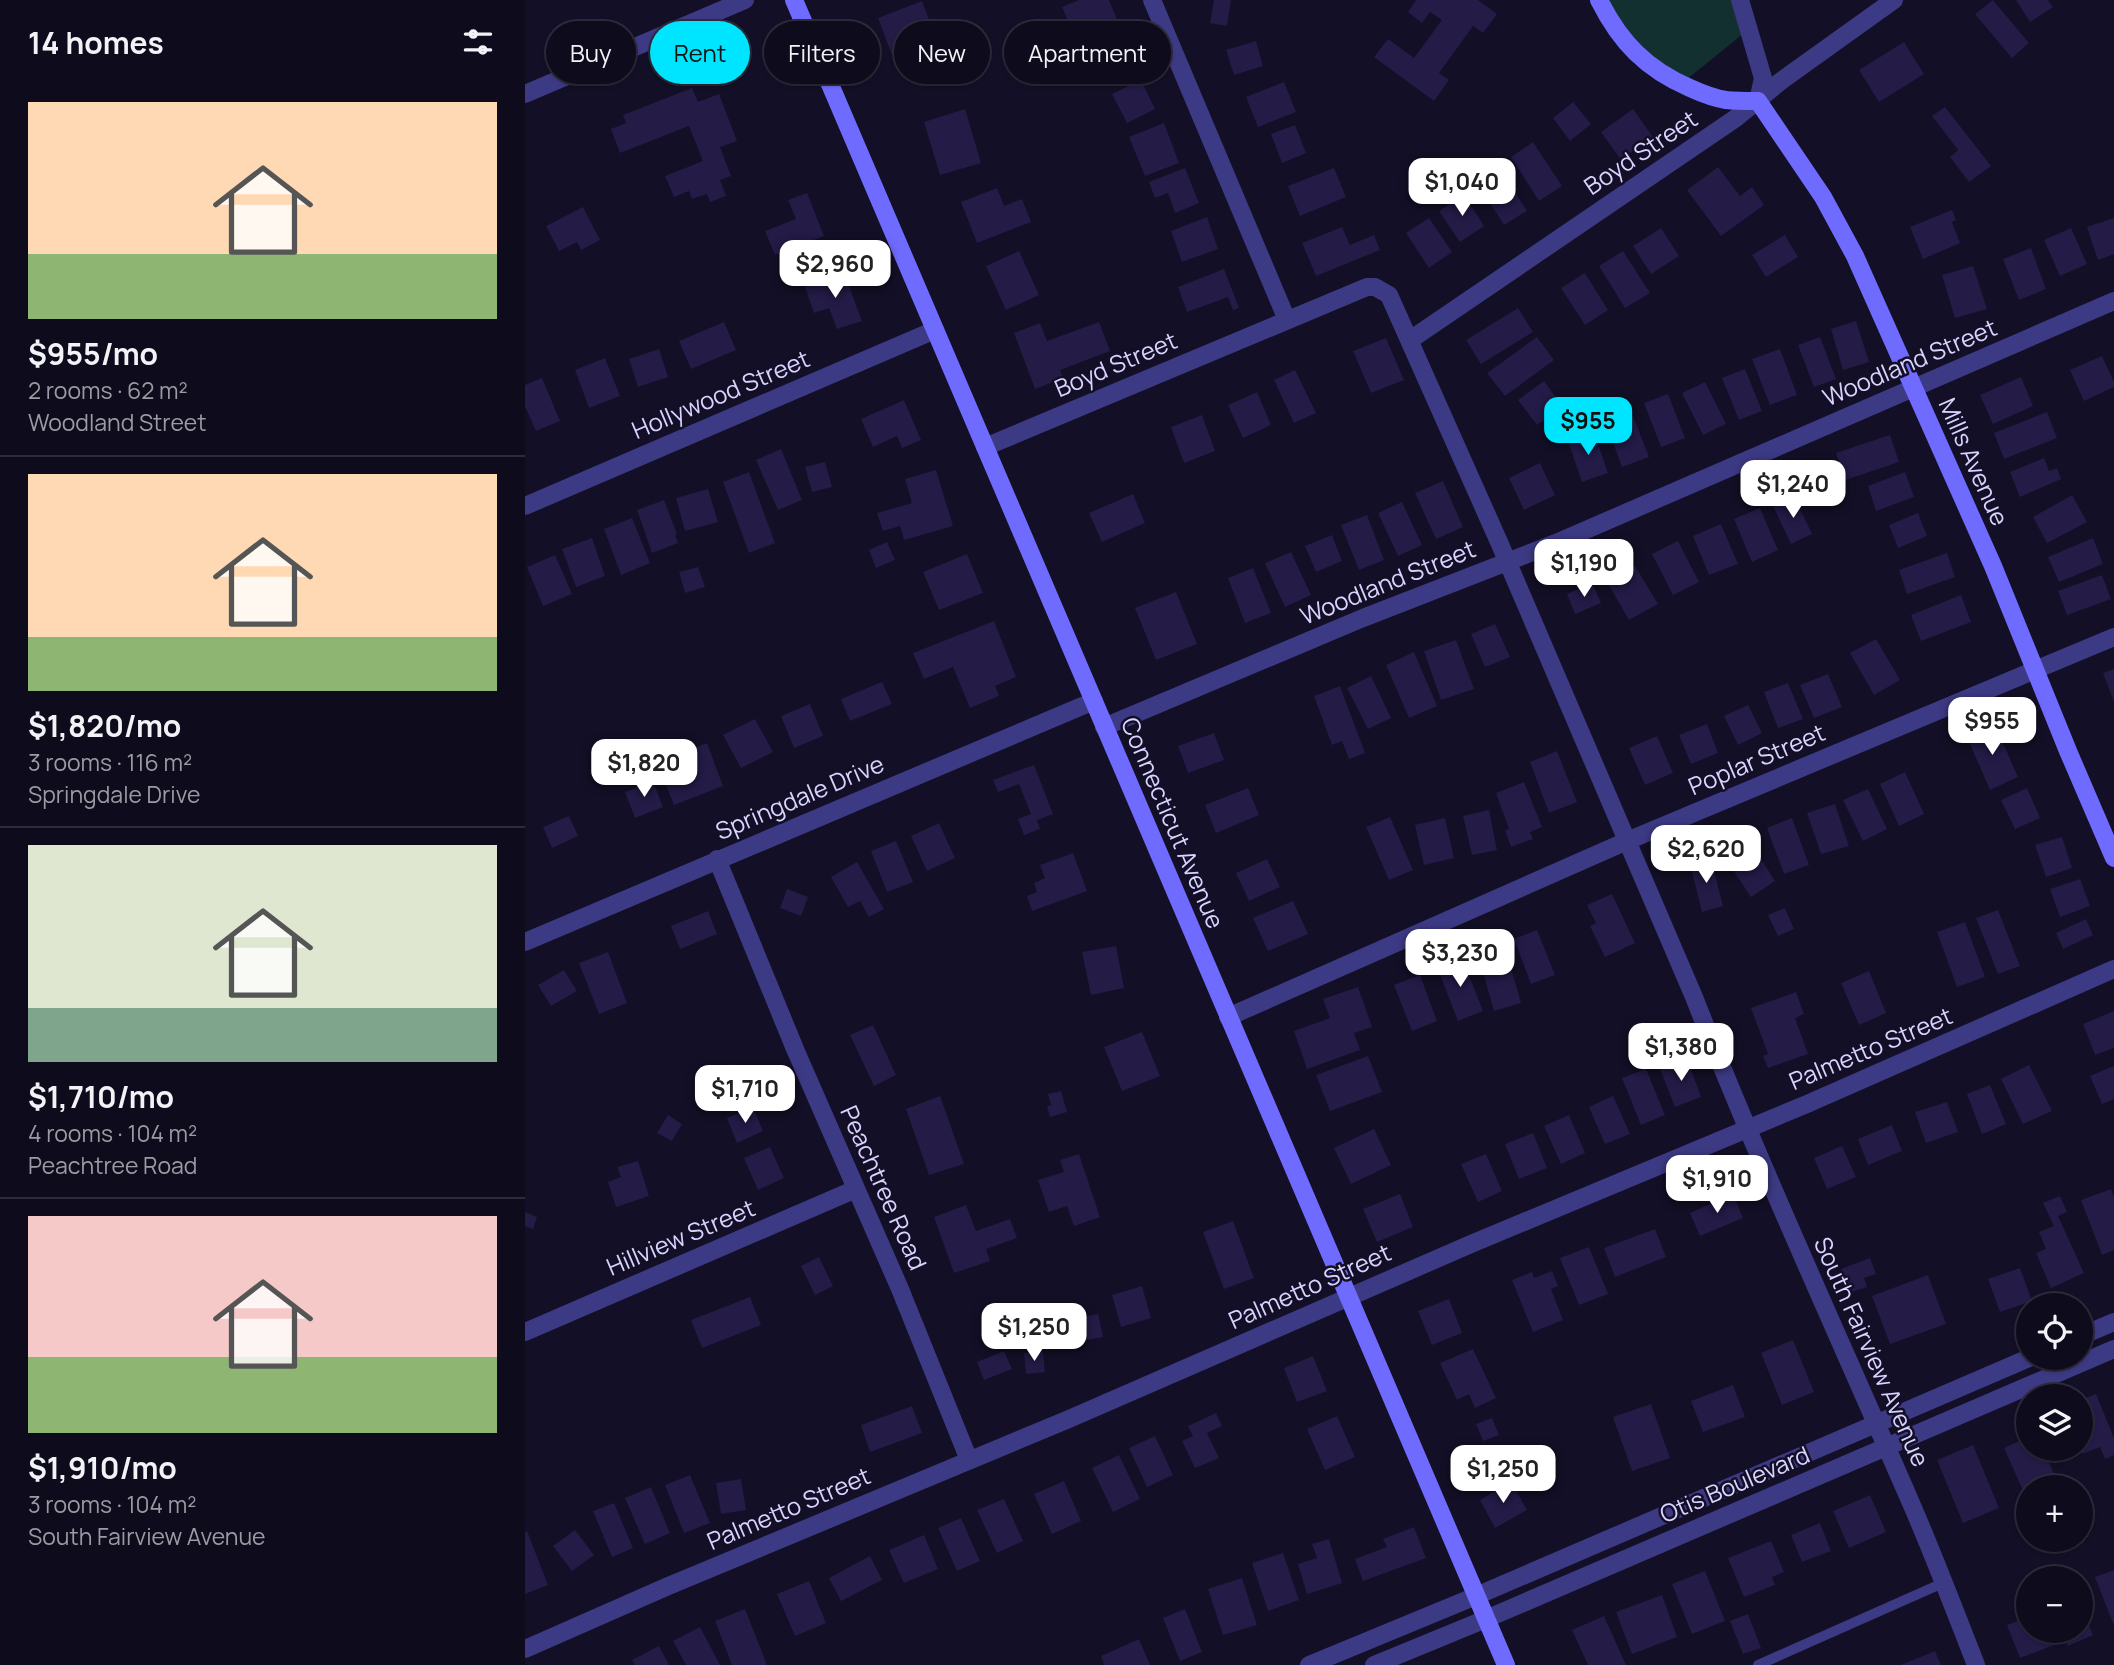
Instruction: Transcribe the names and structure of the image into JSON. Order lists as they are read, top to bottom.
{
  "streets": {
    "street": [
      "Boyd Street",
      "Woodland Street",
      "Hollywood Street",
      "Mills Avenue",
      "Poplar Street",
      "Springdale Drive",
      "Connecticut Avenue",
      "Palmetto Street",
      "Peachtree Road",
      "Hillview Street",
      "South Fairview Avenue",
      "Otis Boulevard"
    ]
  },
  "crossings": [
    ["Boyd Street", "Mills Avenue"],
    ["Boyd Street", "Connecticut Avenue"],
    ["Boyd Street", "South Fairview Avenue"],
    ["Woodland Street", "Mills Avenue"],
    ["Woodland Street", "Connecticut Avenue"],
    ["Woodland Street", "South Fairview Avenue"],
    ["Hollywood Street", "Connecticut Avenue"],
    ["Mills Avenue", "Poplar Street"],
    ["Poplar Street", "Connecticut Avenue"],
    ["Poplar Street", "South Fairview Avenue"],
    ["Springdale Drive", "Connecticut Avenue"],
    ["Springdale Drive", "Peachtree Road"],
    ["Connecticut Avenue", "Palmetto Street"],
    ["Connecticut Avenue", "Otis Boulevard"],
    ["Palmetto Street", "Peachtree Road"],
    ["Palmetto Street", "South Fairview Avenue"],
    ["Peachtree Road", "Hillview Street"],
    ["South Fairview Avenue", "Otis Boulevard"]
  ],
  "page": {
    "heading": "14 homes",
    "chip": [
      "Buy",
      "Rent",
      "Filters",
      "New",
      "Apartment"
    ],
    "list": [
      {
        "name": "$955/mo",
        "note": "2 rooms · 62 m² · Woodland Street"
      },
      {
        "name": "$1,820/mo",
        "note": "3 rooms · 116 m² · Springdale Drive"
      },
      {
        "name": "$1,710/mo",
        "note": "4 rooms · 104 m² · Peachtree Road"
      },
      {
        "name": "$1,910/mo",
        "note": "3 rooms · 104 m² · South Fairview Avenue"
      }
    ],
    "price": [
      "$1,040",
      "$2,960",
      "$955",
      "$1,240",
      "$1,190",
      "$955",
      "$1,820",
      "$2,620",
      "$3,230",
      "$1,380",
      "$1,710",
      "$1,910",
      "$1,250",
      "$1,250"
    ],
    "map_buttons": ["+", "−"]
  }
}
